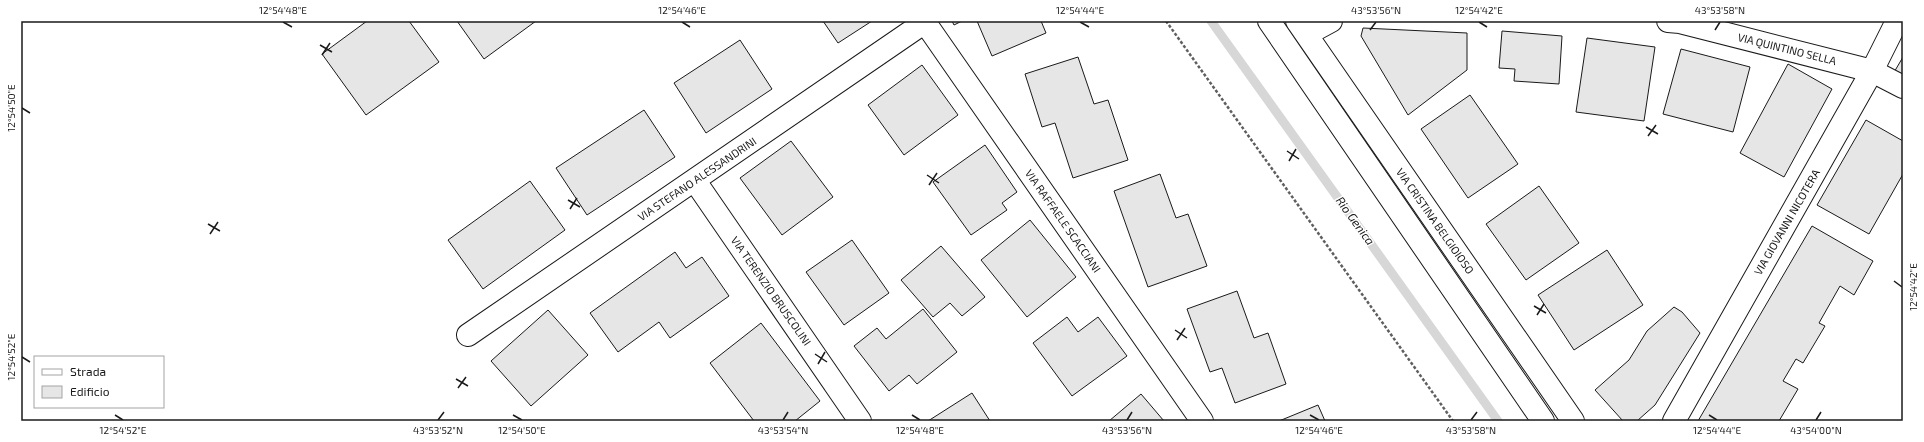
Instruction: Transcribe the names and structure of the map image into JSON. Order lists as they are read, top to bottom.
{
  "streets": {
    "street": [
      "VIA QUINTINO SELLA",
      "VIA STEFANO ALESSANDRINI",
      "VIA RAFFAELE SCACCIANI",
      "VIA CRISTINA BELGIOIOSO",
      "VIA GIOVANNI NICOTERA",
      "VIA TERENZIO BRUSCOLINI"
    ]
  },
  "crossings": [
    ["VIA QUINTINO SELLA", "VIA GIOVANNI NICOTERA"],
    ["VIA STEFANO ALESSANDRINI", "VIA RAFFAELE SCACCIANI"],
    ["VIA STEFANO ALESSANDRINI", "VIA TERENZIO BRUSCOLINI"]
  ],
  "water": ["Rio Genica"],
  "legend": ["Strada", "Edificio"],
  "coordinates": [
    "12°54'48\"E",
    "12°54'46\"E",
    "12°54'44\"E",
    "43°53'56\"N",
    "12°54'42\"E",
    "43°53'58\"N",
    "12°54'50\"E",
    "12°54'52\"E",
    "43°53'52\"N",
    "43°53'54\"N",
    "43°54'00\"N"
  ]
}
